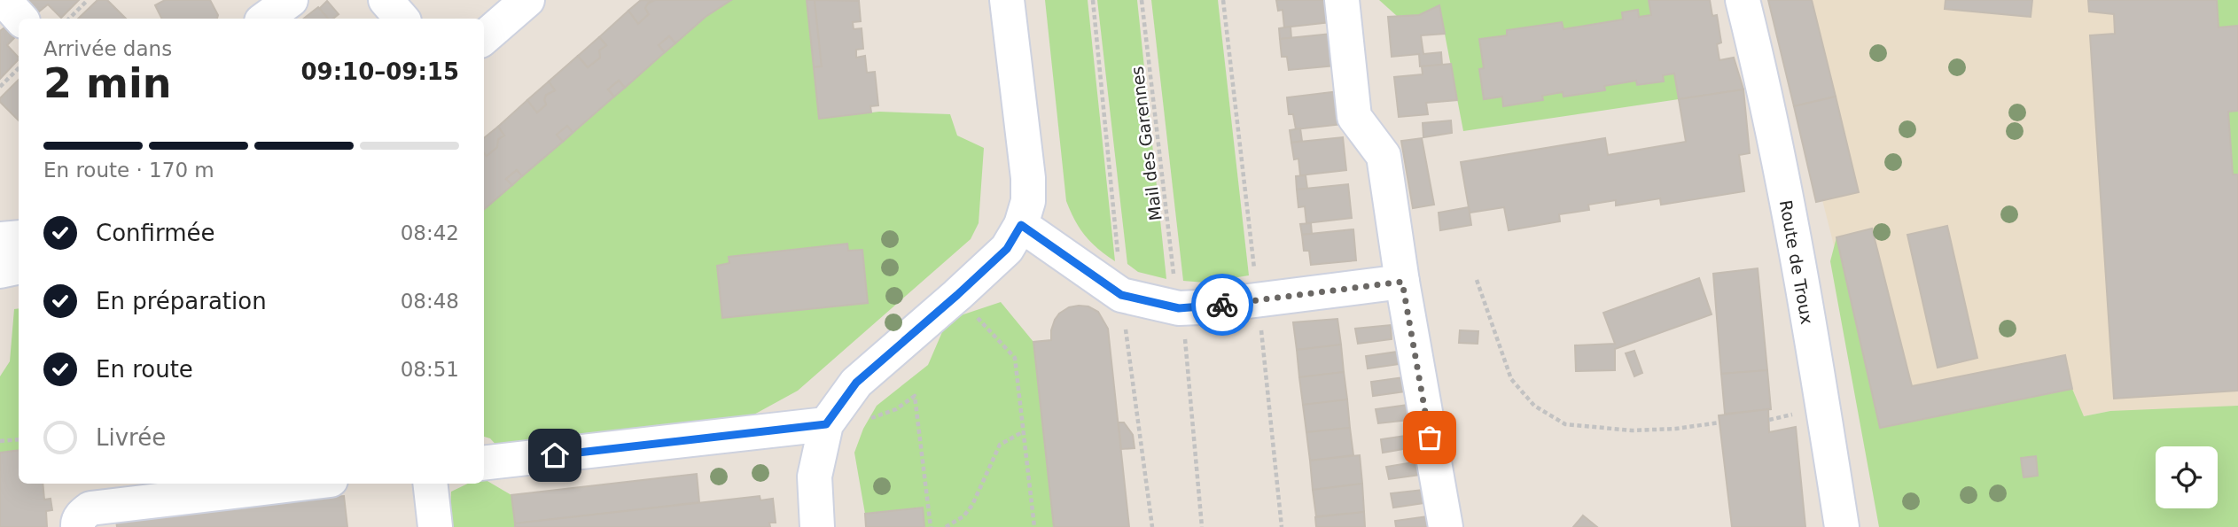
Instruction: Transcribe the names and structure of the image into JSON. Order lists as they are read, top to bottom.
{
  "streets": {
    "street": ["Route de Troux"],
    "path": ["Mail des Garennes"]
  },
  "page": {
    "heading": ["2 min", "Arrivée dans", "09:10–09:15"],
    "bar": "En route · 170 m",
    "list": [
      ["Confirmée", "08:42"],
      ["En préparation", "08:48"],
      ["En route", "08:51"],
      "Livrée"
    ]
  }
}
